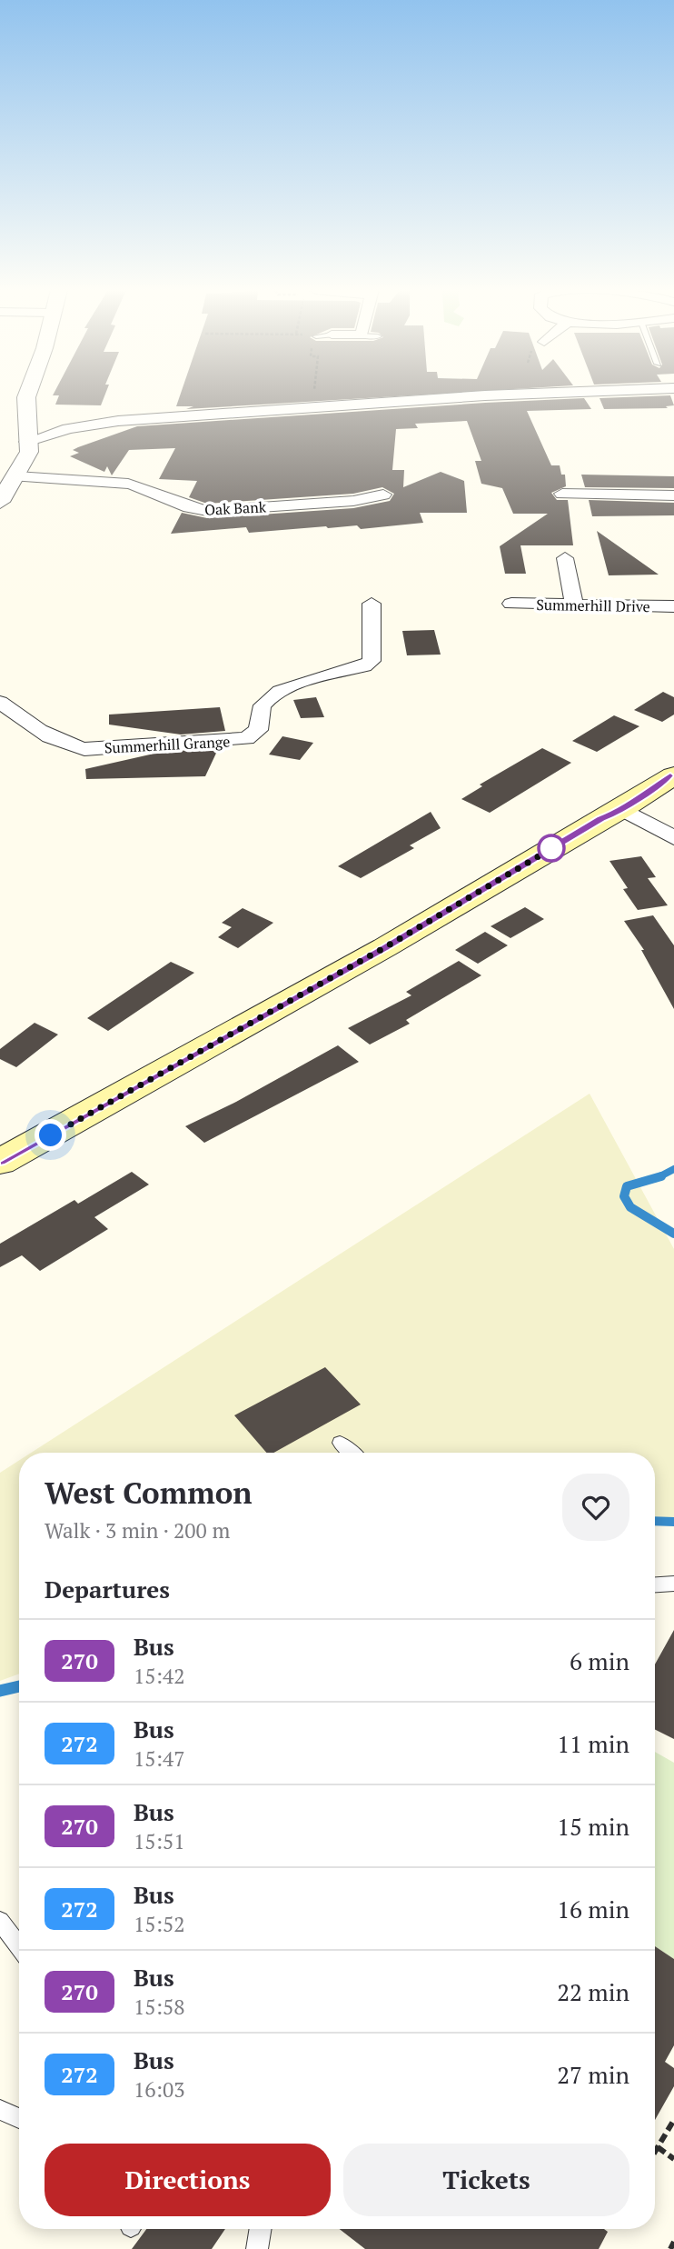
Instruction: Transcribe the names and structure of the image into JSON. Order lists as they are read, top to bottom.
{
  "streets": {
    "street": ["Oak Bank", "Summerhill Drive", "Summerhill Grange"]
  },
  "lines": ["bus line 270"],
  "page": {
    "heading": [
      ["West Common", "Walk · 3 min · 200 m"],
      "Departures"
    ],
    "list": [
      {
        "mark": "270",
        "name": "Bus",
        "note": "15:42",
        "value": "6 min"
      },
      {
        "mark": "272",
        "name": "Bus",
        "note": "15:47",
        "value": "11 min"
      },
      {
        "mark": "270",
        "name": "Bus",
        "note": "15:51",
        "value": "15 min"
      },
      {
        "mark": "272",
        "name": "Bus",
        "note": "15:52",
        "value": "16 min"
      },
      {
        "mark": "270",
        "name": "Bus",
        "note": "15:58",
        "value": "22 min"
      },
      {
        "mark": "272",
        "name": "Bus",
        "note": "16:03",
        "value": "27 min"
      }
    ],
    "buttons": ["Directions", "Tickets"]
  }
}
